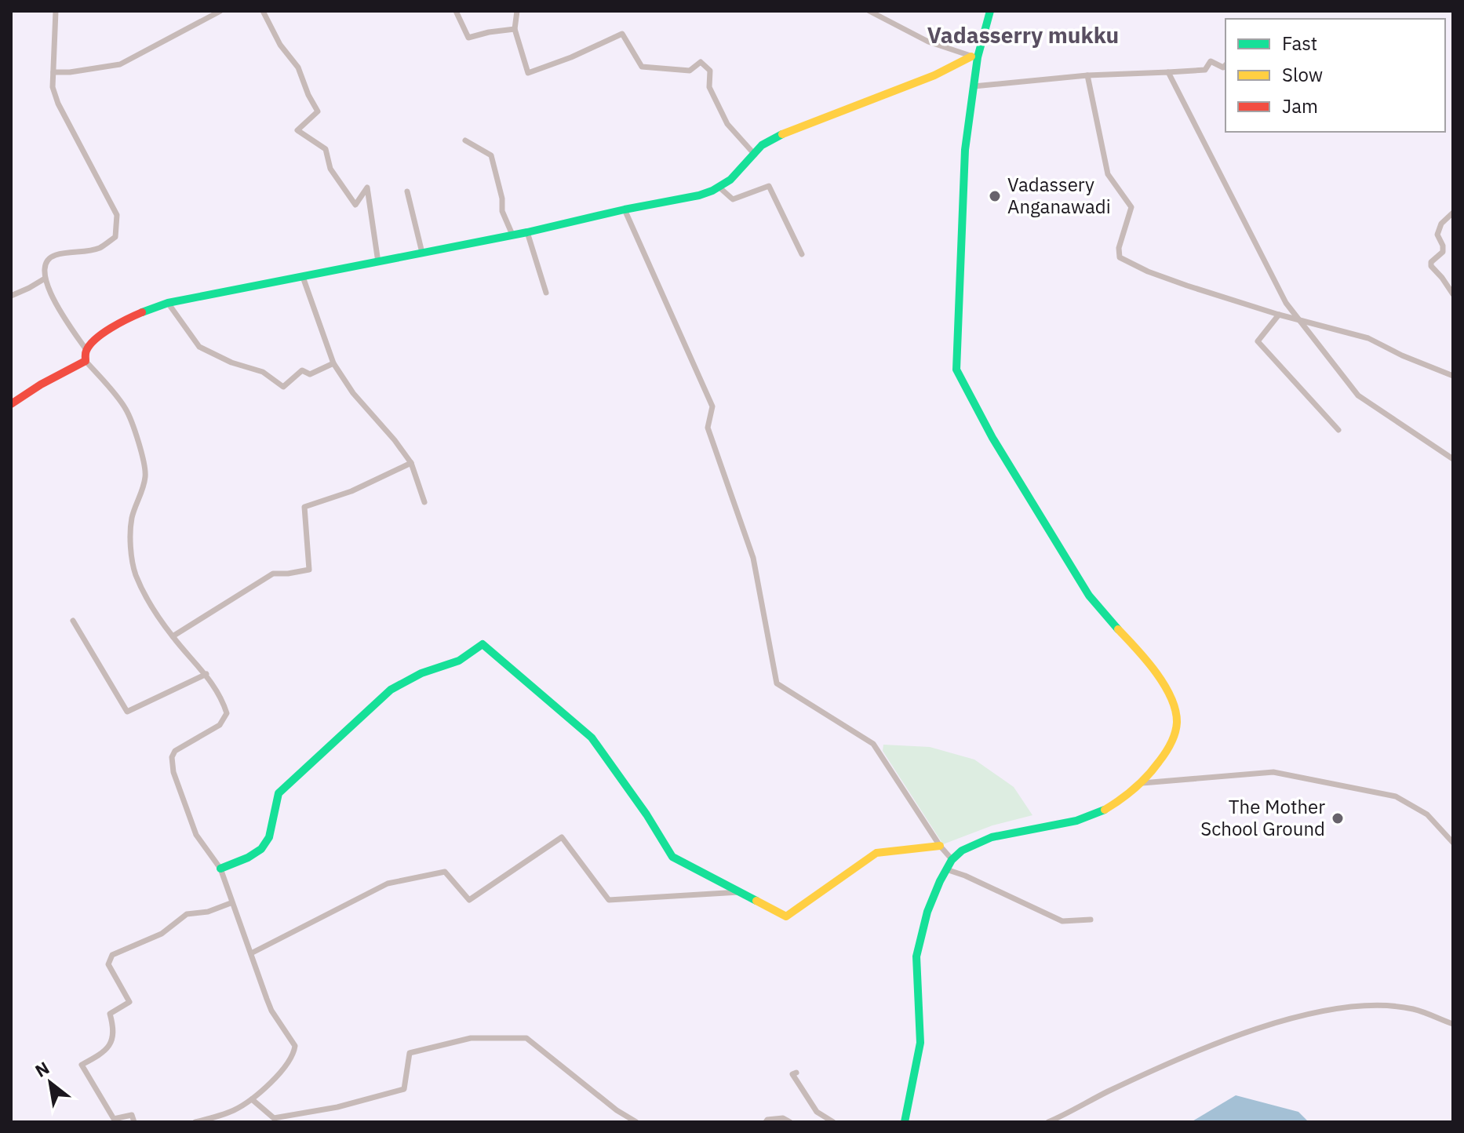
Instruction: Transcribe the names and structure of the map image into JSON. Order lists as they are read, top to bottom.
{
  "districts": ["Vadasserry mukku"],
  "places": ["Vadassery Anganawadi", "The Mother School Ground"],
  "legend": ["Fast", "Slow", "Jam"],
  "north": "top left"
}
